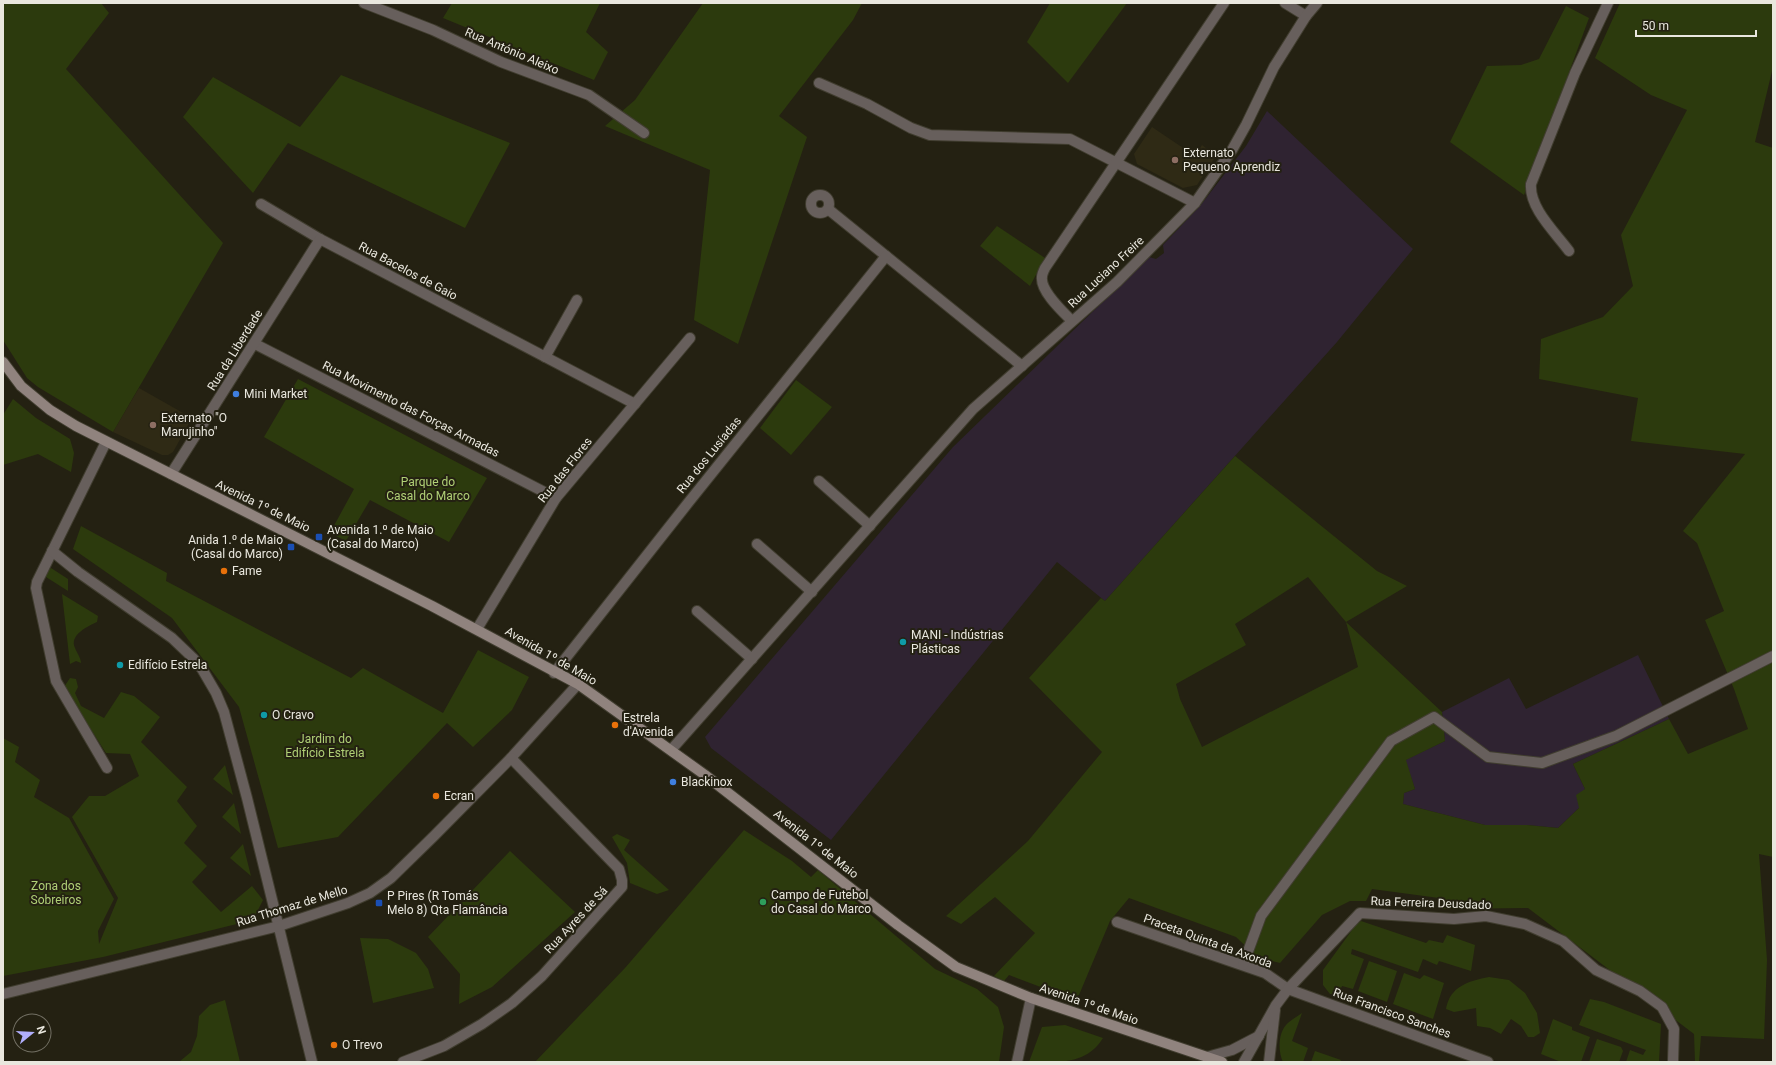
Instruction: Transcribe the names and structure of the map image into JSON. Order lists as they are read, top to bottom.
{
  "streets": {
    "street": [
      "Rua António Aleixo",
      "Rua Bacelos de Gaio",
      "Rua Luciano Freire",
      "Rua da Liberdade",
      "Rua Movimento das Forças Armadas",
      "Rua dos Lusíadas",
      "Rua das Flores",
      "Avenida 1º de Maio",
      "Rua Ferreira Deusdado",
      "Rua Thomaz de Mello",
      "Rua Ayres de Sá",
      "Praceta Quinta da Axorda",
      "Rua Francisco Sanches"
    ]
  },
  "crossings": [
    ["Rua Bacelos de Gaio", "Rua da Liberdade"],
    ["Rua Bacelos de Gaio", "Rua das Flores"],
    ["Rua Luciano Freire", "Avenida 1º de Maio"],
    ["Rua da Liberdade", "Rua Movimento das Forças Armadas"],
    ["Rua da Liberdade", "Avenida 1º de Maio"],
    ["Rua Movimento das Forças Armadas", "Rua das Flores"],
    ["Rua dos Lusíadas", "Avenida 1º de Maio"],
    ["Rua das Flores", "Avenida 1º de Maio"],
    ["Avenida 1º de Maio", "Rua Thomaz de Mello"],
    ["Rua Ferreira Deusdado", "Praceta Quinta da Axorda"],
    ["Rua Ferreira Deusdado", "Rua Francisco Sanches"],
    ["Rua Thomaz de Mello", "Rua Ayres de Sá"],
    ["Praceta Quinta da Axorda", "Rua Francisco Sanches"]
  ],
  "parks": ["Parque do Casal do Marco", "Jardim do Edifício Estrela", "Zona dos Sobreiros"],
  "places": {
    "other": [
      "Externato Pequeno Aprendiz",
      "Mini Market",
      "Externato \"O Marujinho\"",
      "Fame",
      "MANI - Indústrias Plásticas",
      "Edifício Estrela",
      "O Cravo",
      "Estrela d'Avenida",
      "Blackinox",
      "Ecran",
      "Campo de Futebol do Casal do Marco",
      "O Trevo"
    ],
    "transit": ["Avenida 1.º de Maio (Casal do Marco)", "Anida 1.º de Maio (Casal do Marco)", "P Pires (R Tomás Melo 8) Qta Flamância"]
  },
  "scale_bar": "50 m",
  "north": "right"
}
